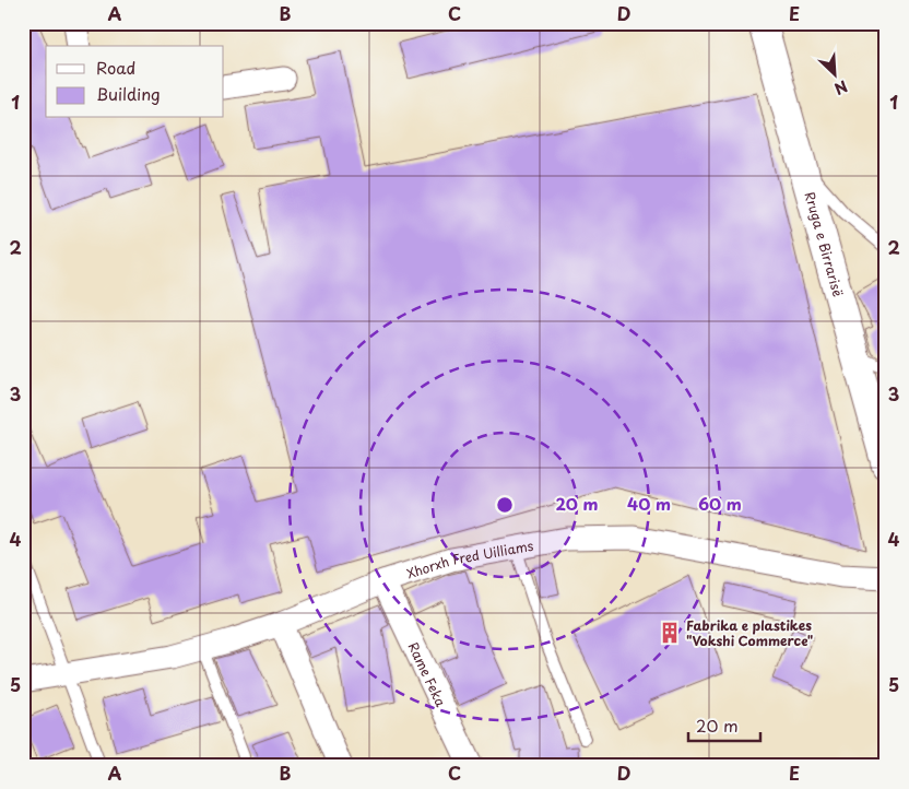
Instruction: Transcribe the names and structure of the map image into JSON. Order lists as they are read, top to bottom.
{
  "streets": {
    "street": ["Rruga e Birrarisë", "Xhorxh Fred Uilliams", "Rame Feka"]
  },
  "crossings": [
    ["Xhorxh Fred Uilliams", "Rame Feka"]
  ],
  "places": {
    "building": ["Fabrika e plastikes \"Vokshi Commerce\""]
  },
  "legend": ["Road", "Building"],
  "scale_bar": "20 m",
  "north": "bottom right",
  "grid": {
    "columns": [
      "A",
      "B",
      "C",
      "D",
      "E"
    ],
    "rows": [
      "1",
      "2",
      "3",
      "4",
      "5"
    ]
  },
  "rings": ["20 m", "40 m", "60 m"]
}
